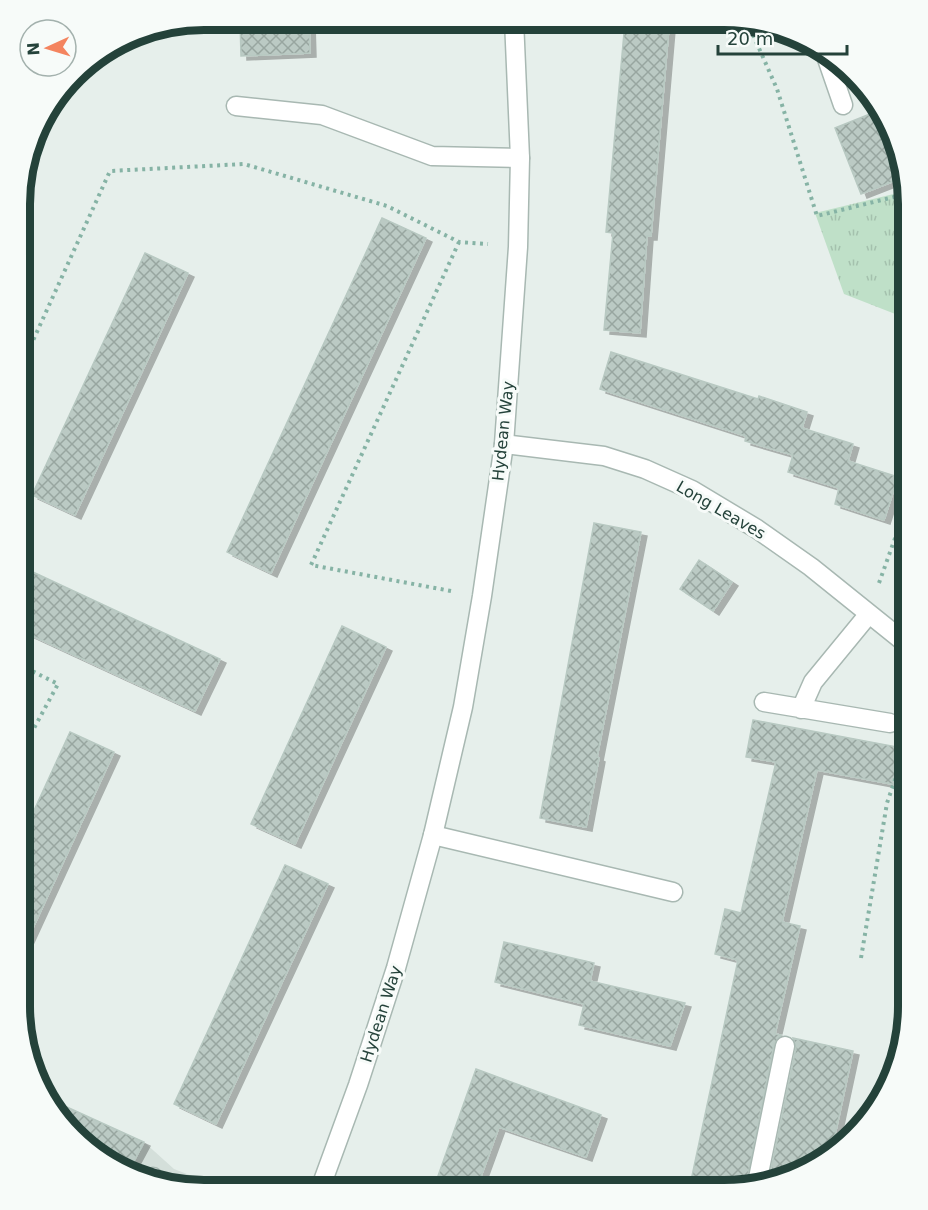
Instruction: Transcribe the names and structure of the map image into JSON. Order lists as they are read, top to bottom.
{
  "streets": {
    "street": ["Hydean Way", "Long Leaves"]
  },
  "crossings": [
    ["Hydean Way", "Long Leaves"]
  ],
  "scale_bar": "20 m",
  "north": "left"
}
